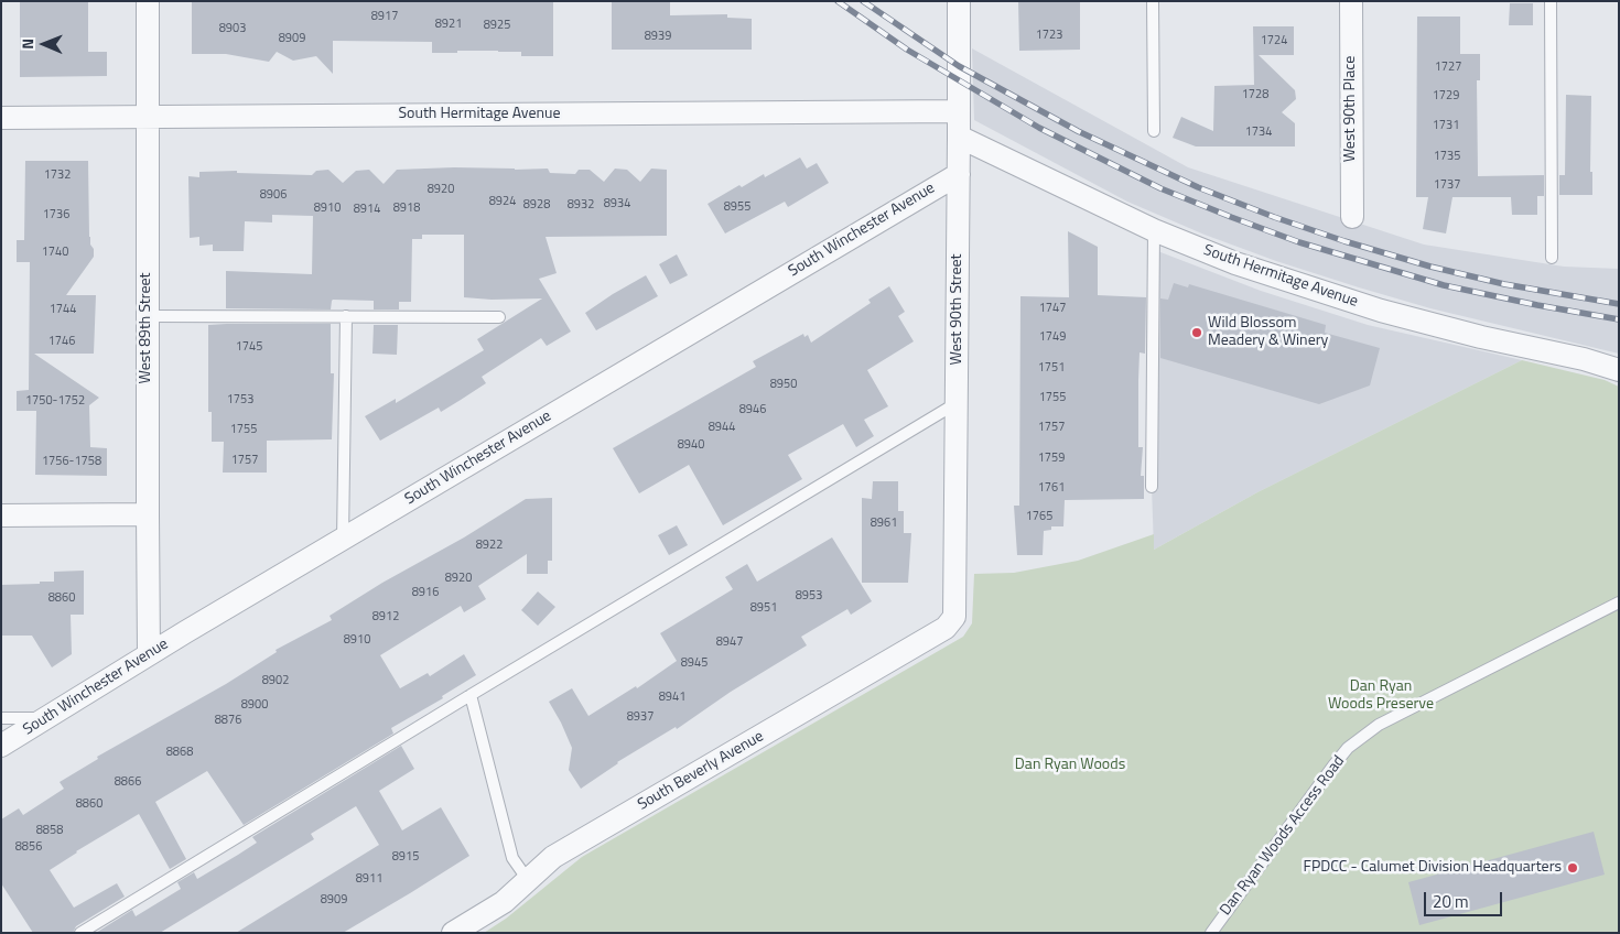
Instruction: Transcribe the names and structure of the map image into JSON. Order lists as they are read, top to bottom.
{
  "streets": {
    "street": [
      "West 90th Place",
      "South Hermitage Avenue",
      "South Winchester Avenue",
      "West 90th Street",
      "West 89th Street",
      "South Beverly Avenue"
    ],
    "lane": ["Dan Ryan Woods Access Road"]
  },
  "crossings": [
    ["South Hermitage Avenue", "West 90th Street"],
    ["South Hermitage Avenue", "West 89th Street"],
    ["South Winchester Avenue", "West 90th Street"],
    ["South Winchester Avenue", "West 89th Street"],
    ["West 90th Street", "South Beverly Avenue"]
  ],
  "parks": ["Dan Ryan Woods Preserve", "Dan Ryan Woods"],
  "places": ["Wild Blossom Meadery & Winery", "FPDCC - Calumet Division Headquarters"],
  "house_numbers": [
    "8917",
    "8921",
    "8925",
    "8903",
    "1723",
    "8939",
    "8909",
    "1724",
    "1727",
    "1728",
    "1729",
    "1731",
    "1734",
    "1735",
    "1732",
    "1737",
    "8920",
    "8906",
    "8924",
    "8934",
    "8928",
    "8932",
    "8955",
    "8910",
    "8918",
    "8914",
    "1736",
    "1740",
    "1747",
    "1744",
    "1749",
    "1746",
    "1745",
    "1751",
    "8950",
    "1755",
    "1753",
    "1750-1752",
    "8946",
    "8944",
    "1757",
    "1755",
    "8940",
    "1759",
    "1757",
    "1756-1758",
    "1761",
    "1765",
    "8961",
    "8922",
    "8920",
    "8916",
    "8953",
    "8860",
    "8951",
    "8912",
    "8910",
    "8947",
    "8945",
    "8902",
    "8941",
    "8900",
    "8937",
    "8876",
    "8868",
    "8866",
    "8860",
    "8858",
    "8856",
    "8915",
    "8911",
    "8909"
  ],
  "scale_bar": "20 m",
  "north": "left"
}
